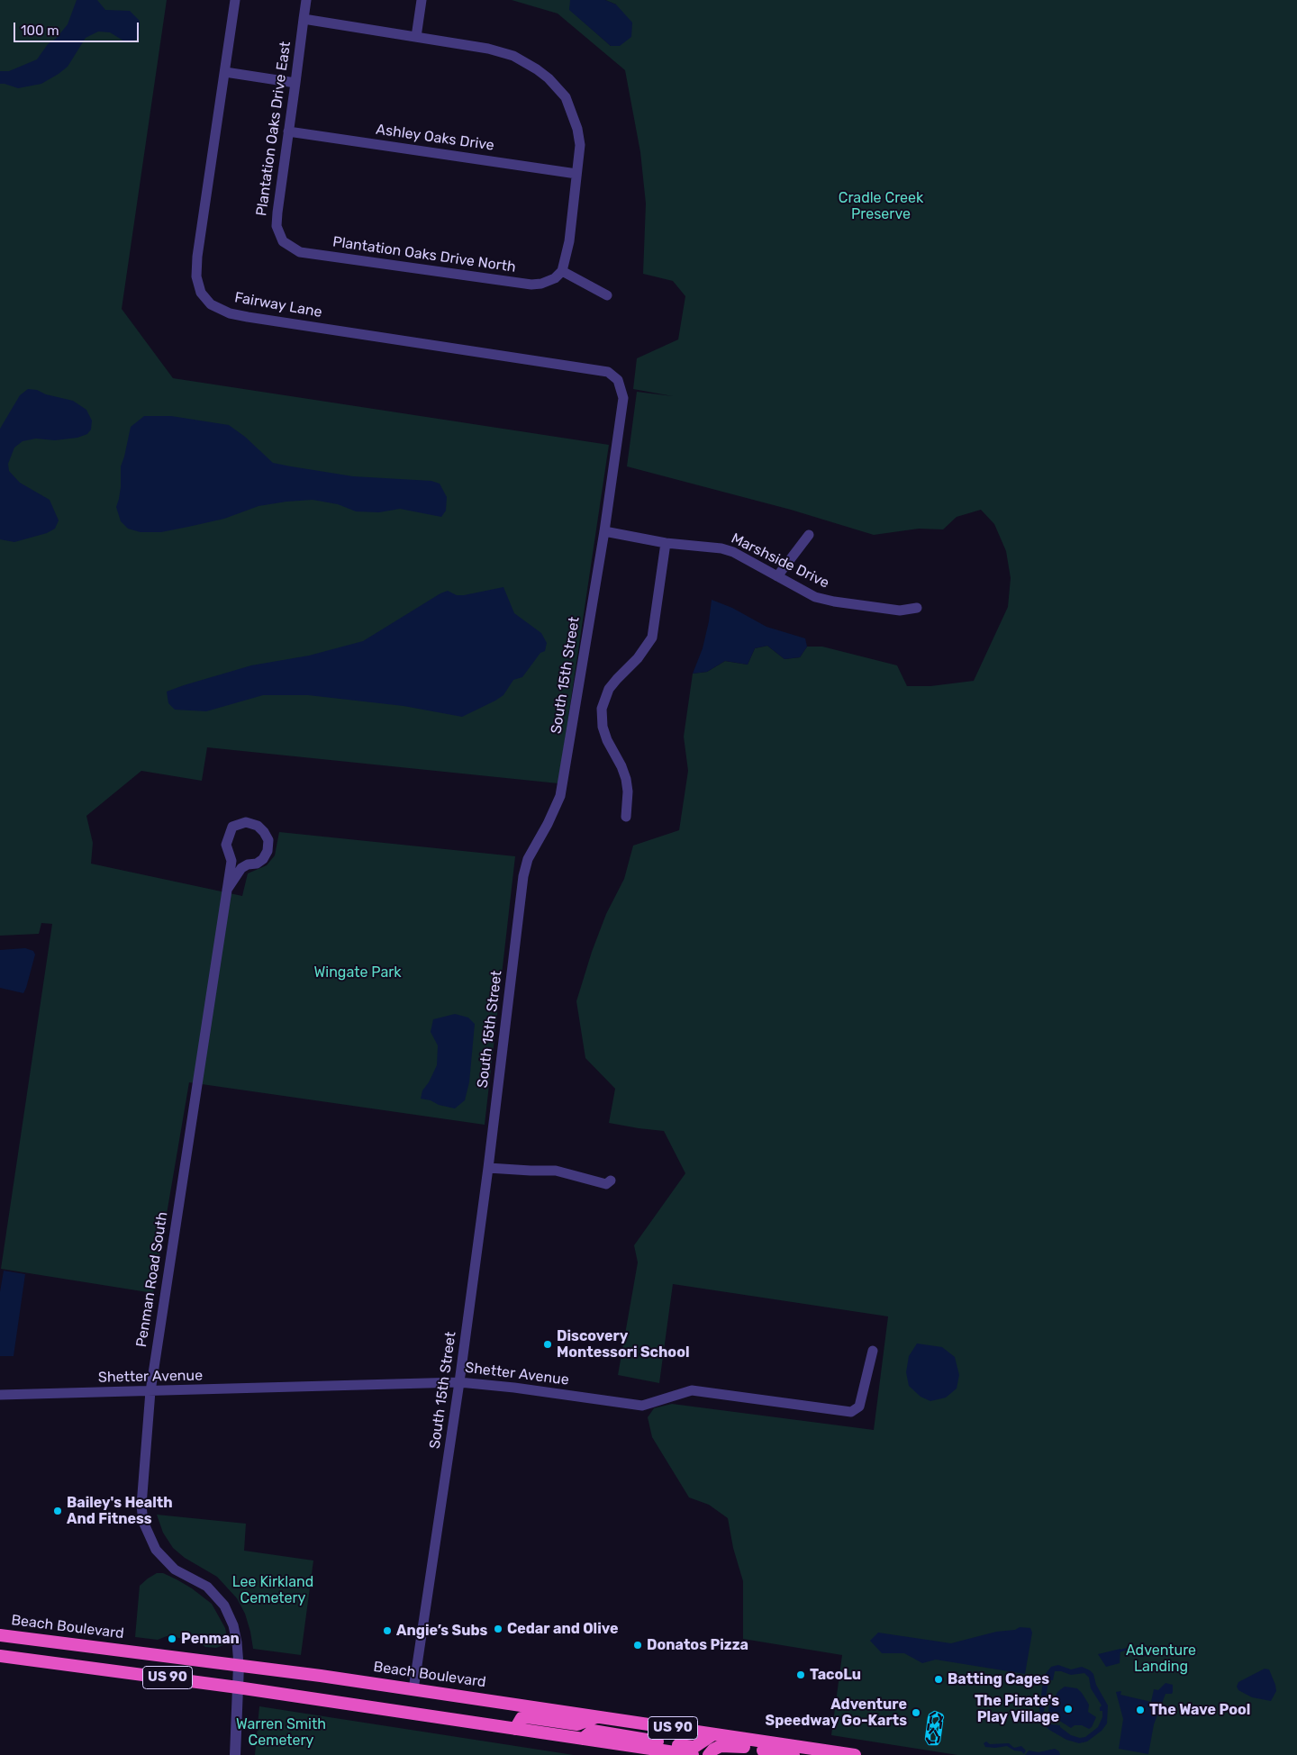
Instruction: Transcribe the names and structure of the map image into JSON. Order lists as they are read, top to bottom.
{
  "streets": {
    "highway": ["Beach Boulevard", "US 90"],
    "street": [
      "Plantation Oaks Drive East",
      "Ashley Oaks Drive",
      "Plantation Oaks Drive North",
      "Fairway Lane",
      "Marshside Drive",
      "South 15th Street",
      "Penman Road South",
      "Shetter Avenue"
    ]
  },
  "crossings": [
    ["Plantation Oaks Drive East", "Ashley Oaks Drive"],
    ["Plantation Oaks Drive East", "Plantation Oaks Drive North"],
    ["Fairway Lane", "South 15th Street"],
    ["Marshside Drive", "South 15th Street"],
    ["South 15th Street", "Shetter Avenue"],
    ["South 15th Street", "Beach Boulevard"],
    ["Penman Road South", "Shetter Avenue"],
    ["Penman Road South", "Beach Boulevard"]
  ],
  "parks": [
    "Cradle Creek Preserve",
    "Wingate Park",
    "Lee Kirkland Cemetery",
    "Adventure Landing",
    "Warren Smith Cemetery"
  ],
  "places": [
    "Discovery Montessori School",
    "Bailey's Health And Fitness",
    "Cedar and Olive",
    "Angie’s Subs",
    "Penman",
    "Donatos Pizza",
    "TacoLu",
    "Batting Cages",
    "The Pirate's Play Village",
    "The Wave Pool",
    "Adventure Speedway Go-Karts"
  ],
  "scale_bar": "100 m"
}
